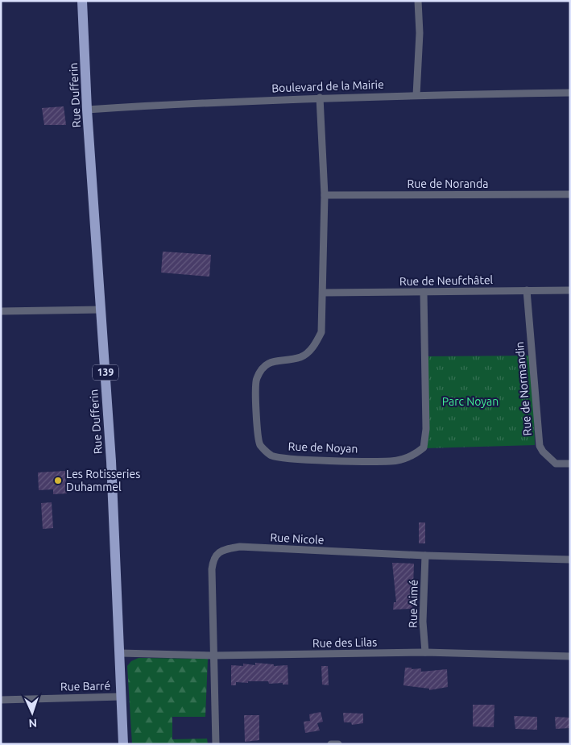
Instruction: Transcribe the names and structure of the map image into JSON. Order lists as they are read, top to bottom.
{
  "streets": {
    "main road": ["Rue Dufferin", "139"],
    "street": [
      "Boulevard de la Mairie",
      "Rue de Noranda",
      "Rue de Neufchâtel",
      "Rue de Normandin",
      "Rue de Noyan",
      "Rue Nicole",
      "Rue Aimé",
      "Rue des Lilas",
      "Rue Barré"
    ]
  },
  "crossings": [
    ["Boulevard de la Mairie", "Rue Dufferin"],
    ["Boulevard de la Mairie", "Rue de Noyan"],
    ["Rue Dufferin", "Rue des Lilas"],
    ["Rue Dufferin", "Rue Barré"],
    ["Rue de Noranda", "Rue de Noyan"],
    ["Rue de Neufchâtel", "Rue de Normandin"],
    ["Rue de Neufchâtel", "Rue de Noyan"],
    ["Rue Nicole", "Rue Aimé"],
    ["Rue Nicole", "Rue des Lilas"],
    ["Rue Aimé", "Rue des Lilas"]
  ],
  "parks": ["Parc Noyan"],
  "places": ["Les Rotisseries Duhammel"],
  "north": "bottom"
}
